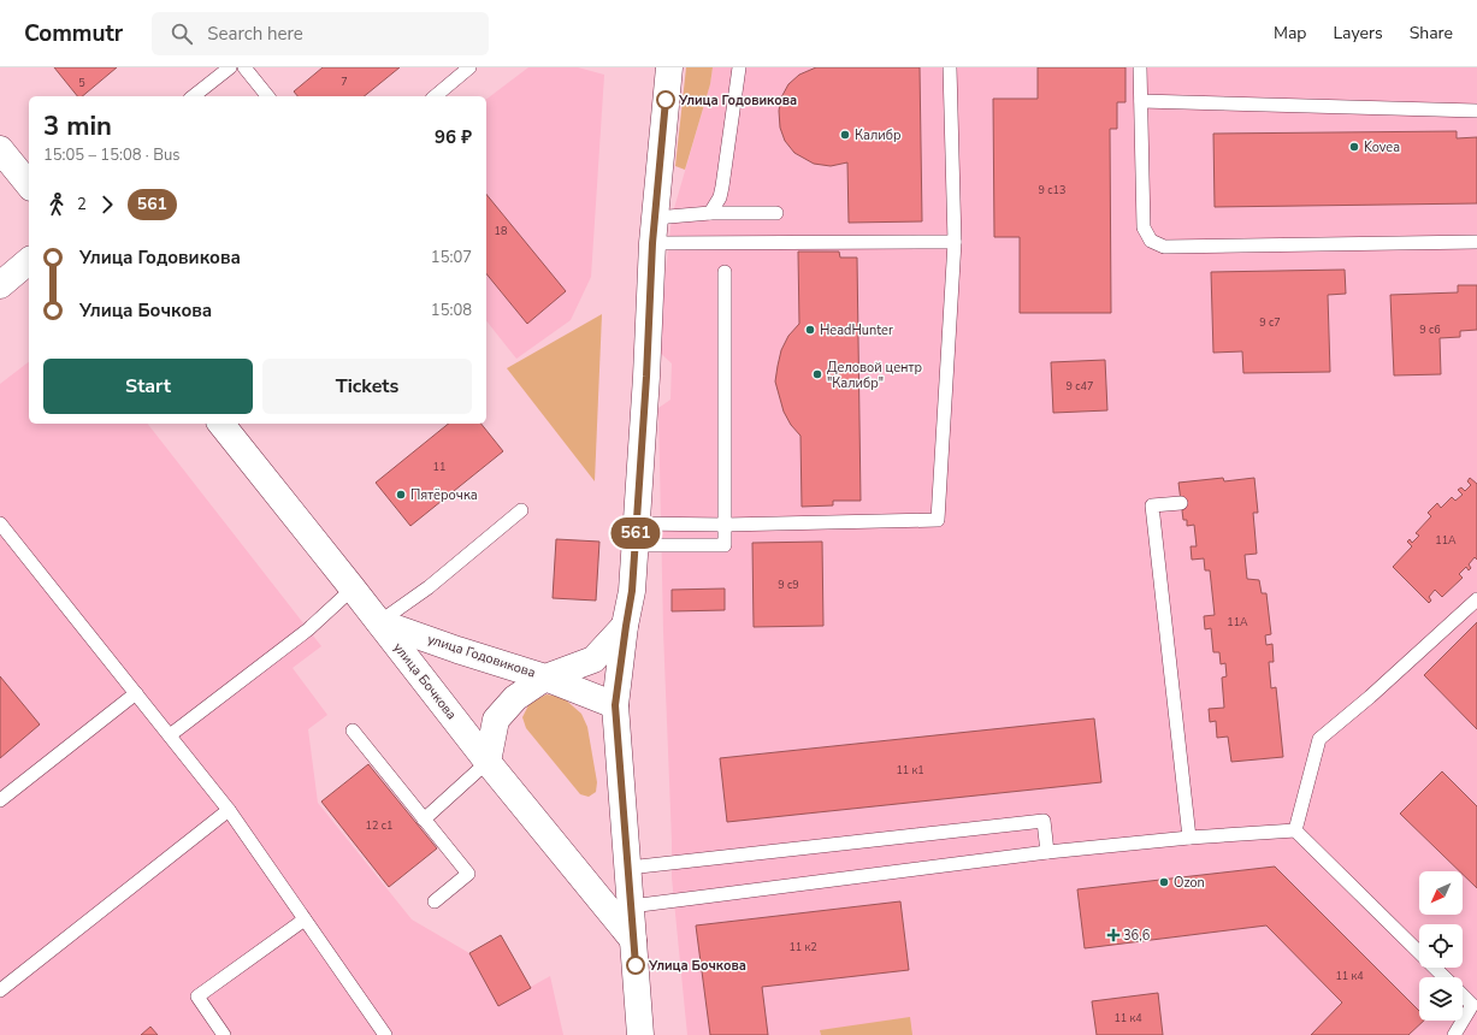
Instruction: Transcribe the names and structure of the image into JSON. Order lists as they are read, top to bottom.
{
  "streets": {
    "street": ["улица Годовикова", "улица Бочкова"]
  },
  "crossings": [
    ["улица Годовикова", "улица Бочкова"]
  ],
  "places": {
    "other": [
      "Улица Годовикова",
      "Калибр",
      "Kovea",
      "HeadHunter",
      "Деловой центр \"Калибр\"",
      "Пятёрочка",
      "Ozon",
      "Улица Бочкова"
    ],
    "health": ["36,6"]
  },
  "lines": ["bus line 561"],
  "house_numbers": [
    "7",
    "5",
    "9 с13",
    "18",
    "9 с7",
    "9 с6",
    "9 с47",
    "11",
    "11А",
    "9 с9",
    "11А",
    "11 к1",
    "12 с1",
    "11 к2",
    "11 к4",
    "11 к4"
  ],
  "north": "bottom left",
  "page": {
    "header": "Commutr",
    "search": "Search here",
    "nav": ["Map", "Layers", "Share"],
    "on_map": "561",
    "heading": ["3 min", "15:05 – 15:08 · Bus", "96 ₽"],
    "legs": ["2", "561"],
    "list": [
      {
        "name": "Улица Годовикова",
        "value": "15:07"
      },
      {
        "name": "Улица Бочкова",
        "value": "15:08"
      }
    ],
    "buttons": ["Start", "Tickets"]
  }
}
